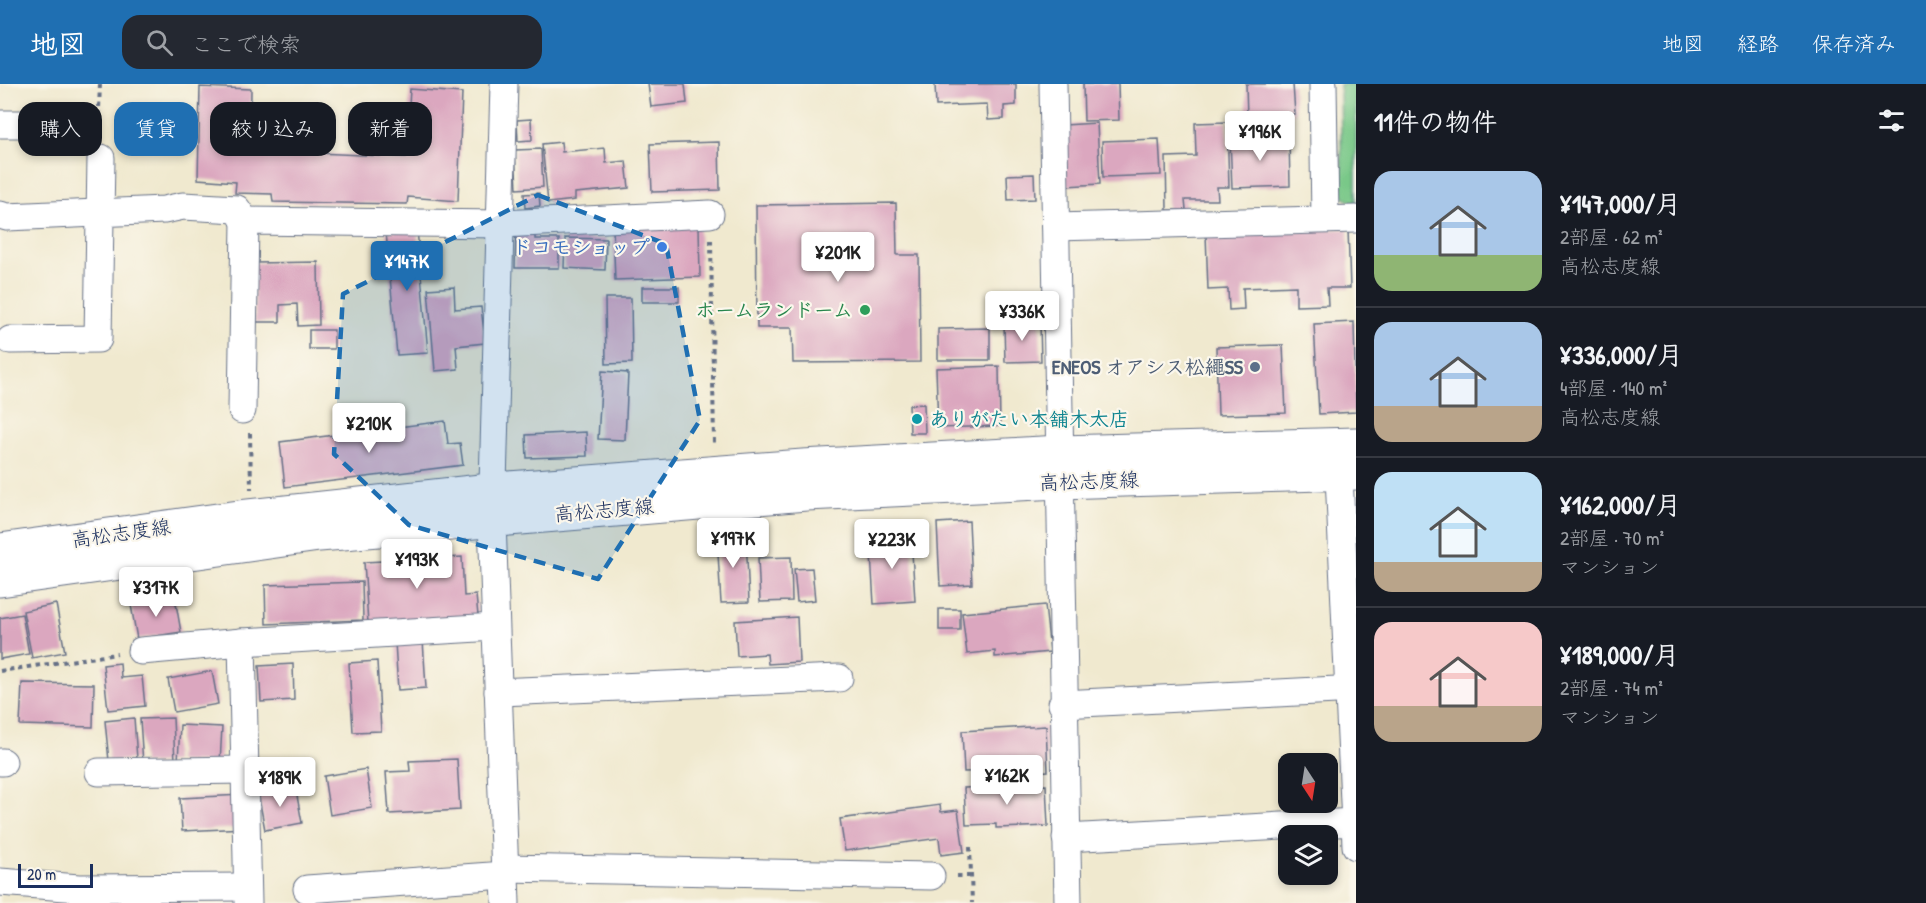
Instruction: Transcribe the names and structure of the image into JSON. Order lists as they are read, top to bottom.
{
  "streets": {
    "main road": ["高松志度線"]
  },
  "places": [
    "ドコモショップ",
    "ホームランドーム",
    "ENEOS オアシス松繩SS",
    "ありがたい本舗木太店"
  ],
  "scale_bar": "20 m",
  "north": "bottom",
  "page": {
    "header": "地図",
    "search": "ここで検索",
    "nav": ["地図", "経路", "保存済み"],
    "heading": "11件の物件",
    "chip": [
      "購入",
      "賃貸",
      "絞り込み",
      "新着"
    ],
    "price": [
      "¥196K",
      "¥201K",
      "¥147K",
      "¥336K",
      "¥210K",
      "¥197K",
      "¥223K",
      "¥193K",
      "¥317K",
      "¥162K",
      "¥189K"
    ],
    "list": [
      {
        "name": "¥147,000/月",
        "note": "2部屋 · 62 m² · 高松志度線"
      },
      {
        "name": "¥336,000/月",
        "note": "4部屋 · 140 m² · 高松志度線"
      },
      {
        "name": "¥162,000/月",
        "note": "2部屋 · 70 m² · マンション"
      },
      {
        "name": "¥189,000/月",
        "note": "2部屋 · 74 m² · マンション"
      }
    ],
    "scale": "20 m"
  }
}
